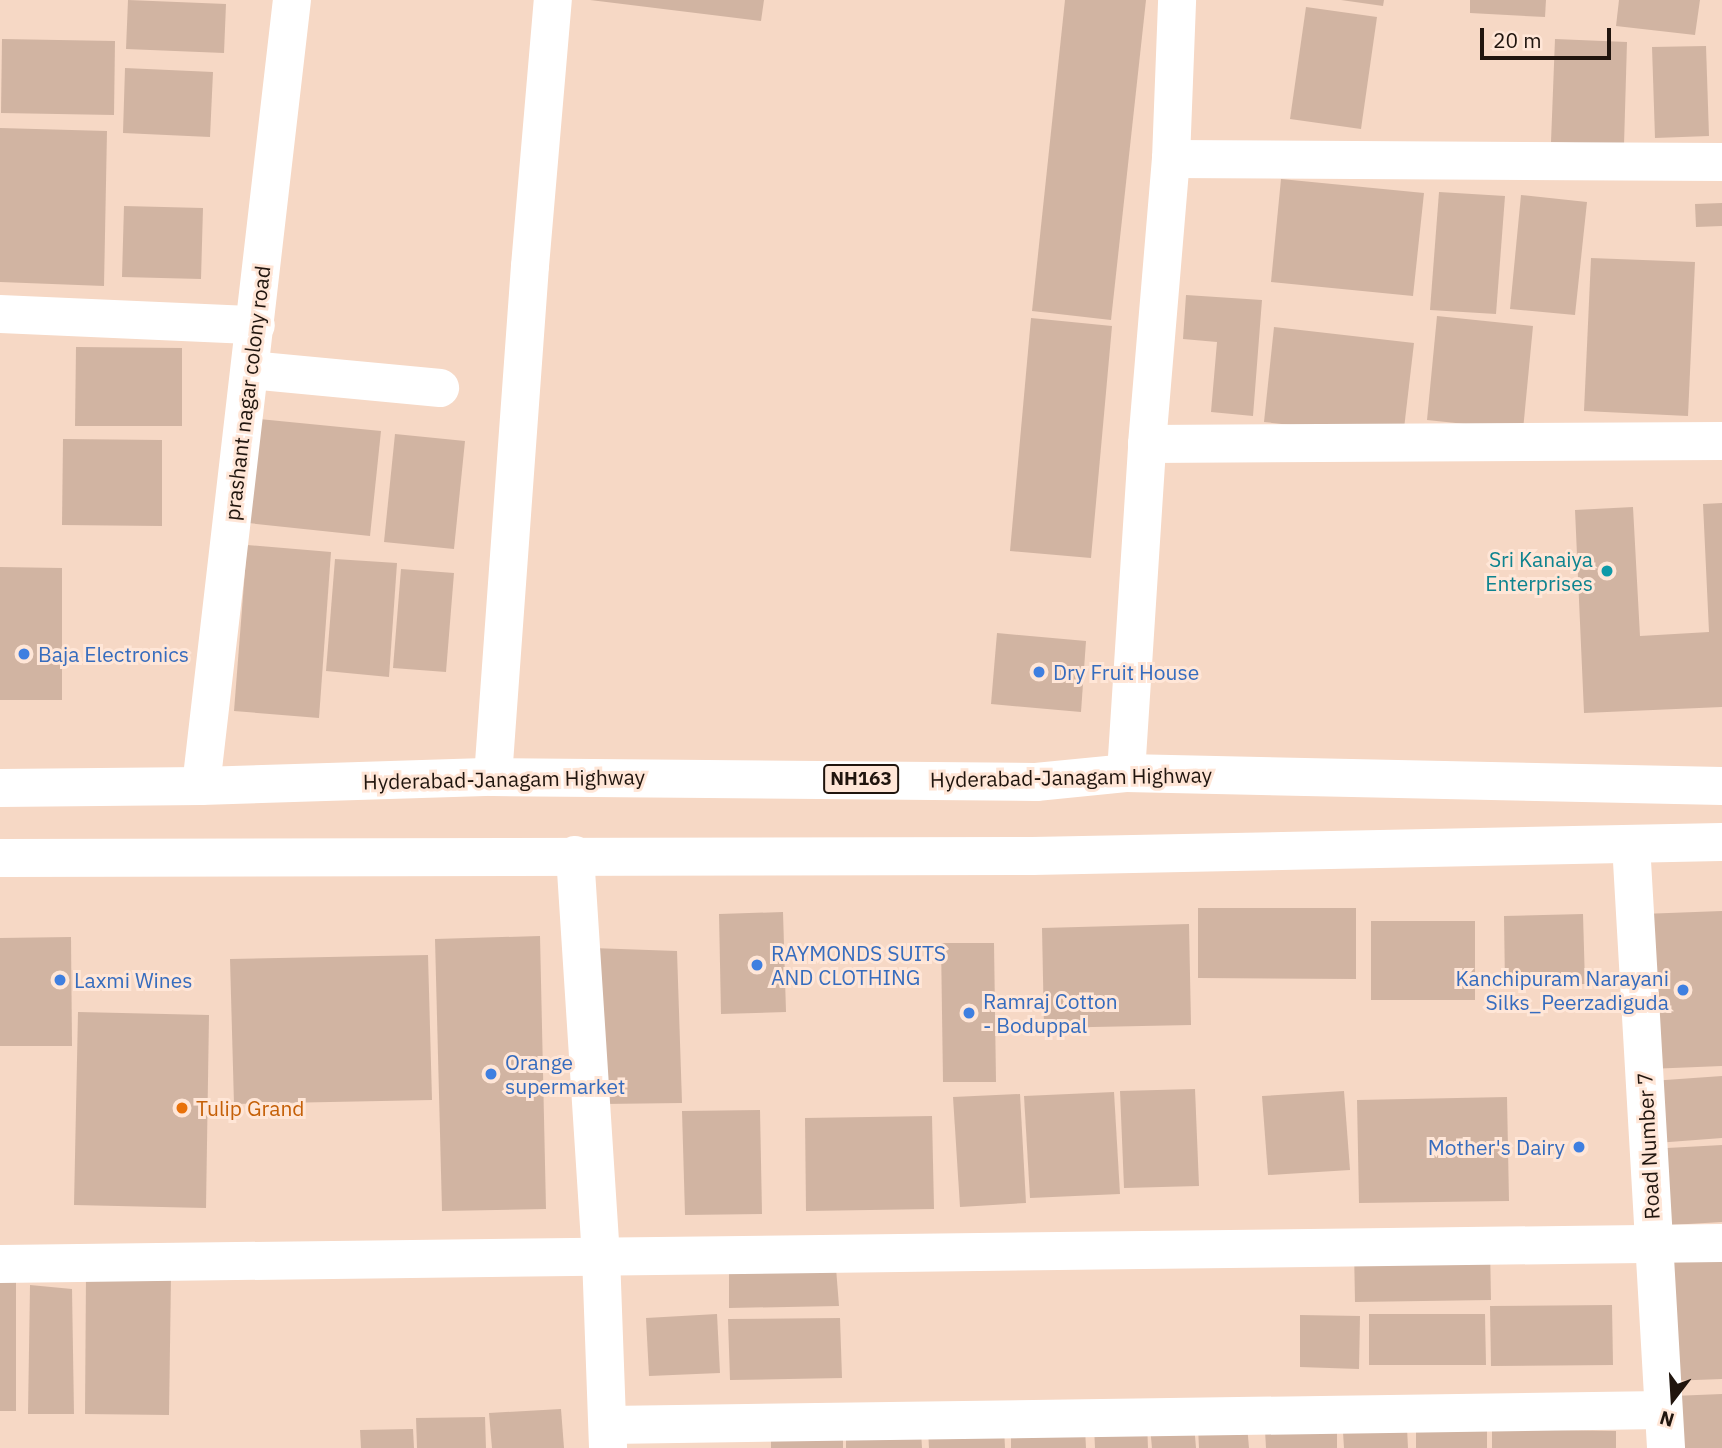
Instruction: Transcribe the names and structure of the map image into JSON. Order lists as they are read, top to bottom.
{
  "streets": {
    "main road": [
      "prashant nagar colony road",
      "Hyderabad-Janagam Highway",
      "NH163",
      "Road Number 7"
    ]
  },
  "crossings": [
    ["prashant nagar colony road", "Hyderabad-Janagam Highway"]
  ],
  "places": [
    "Sri Kanaiya Enterprises",
    "Baja Electronics",
    "Dry Fruit House",
    "RAYMONDS SUITS AND CLOTHING",
    "Laxmi Wines",
    "Kanchipuram Narayani Silks_Peerzadiguda",
    "Ramraj Cotton - Boduppal",
    "Orange supermarket",
    "Tulip Grand",
    "Mother's Dairy"
  ],
  "scale_bar": "20 m",
  "north": "bottom"
}
